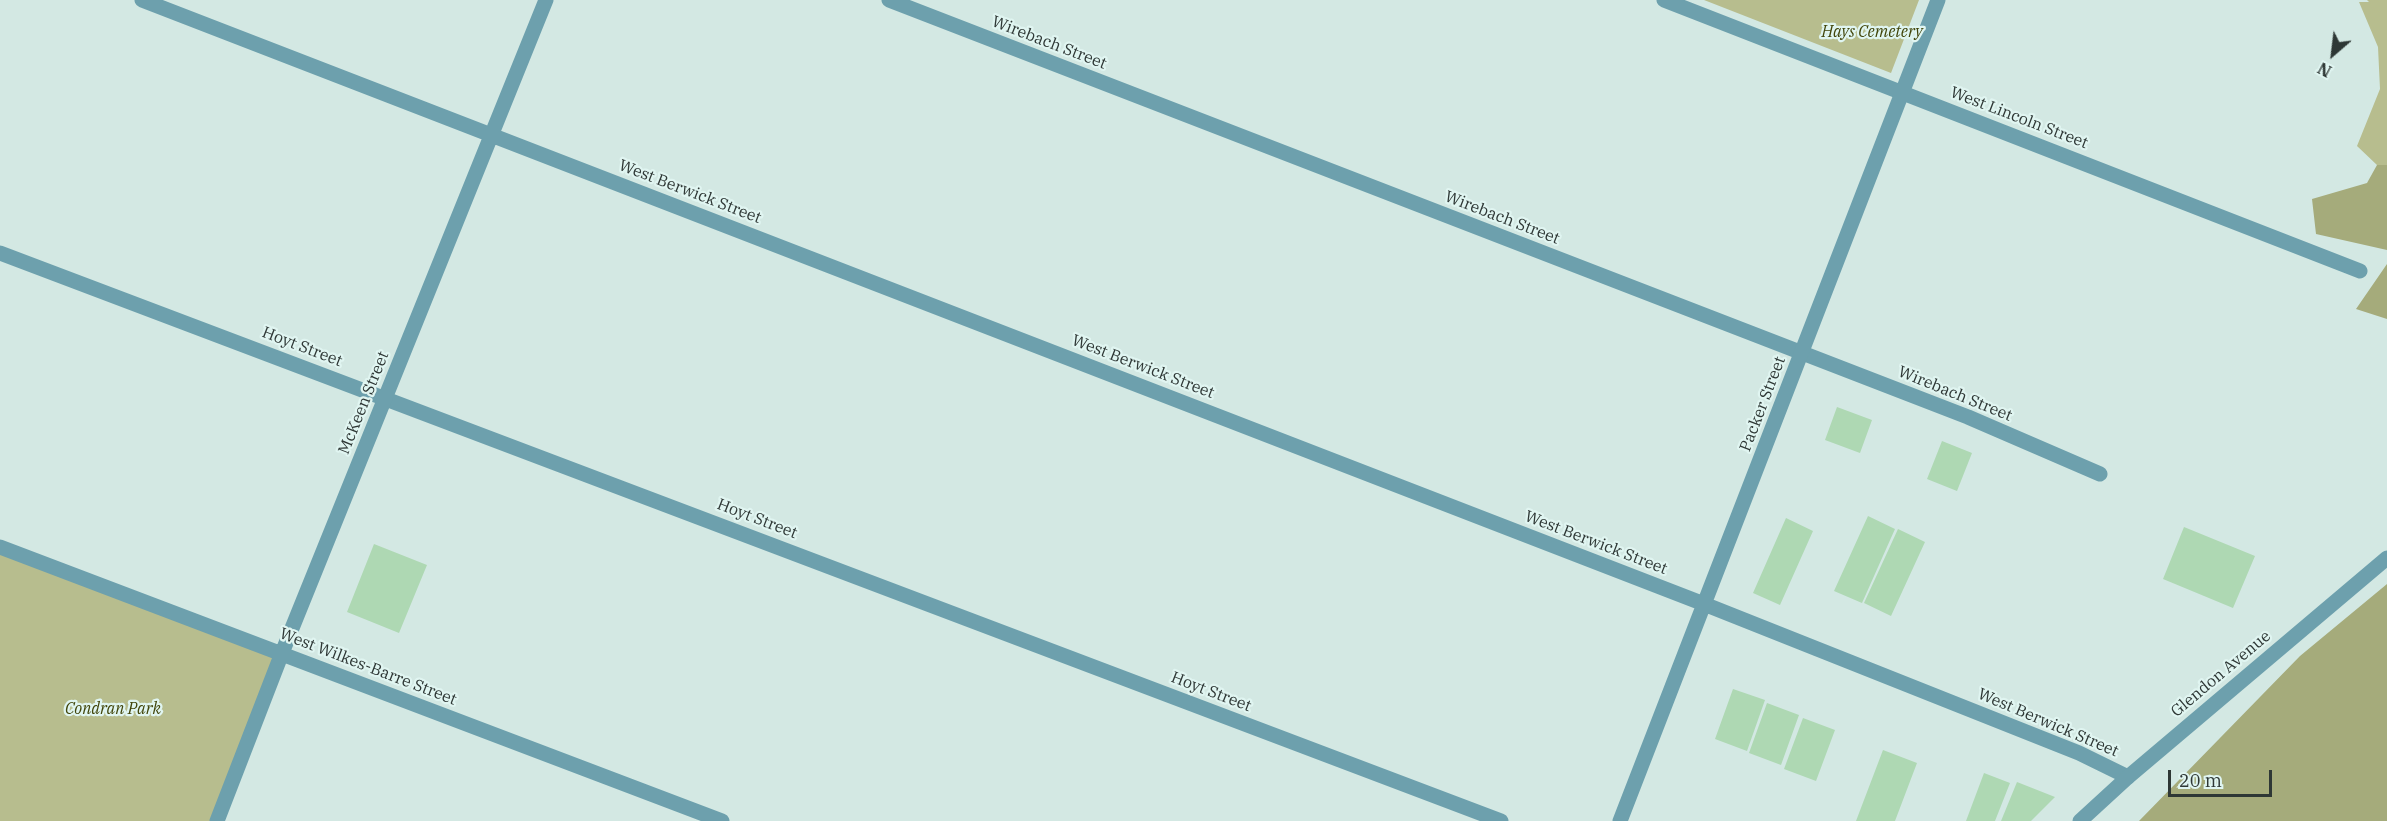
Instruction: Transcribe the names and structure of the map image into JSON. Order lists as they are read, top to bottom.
{
  "streets": {
    "street": [
      "Wirebach Street",
      "West Lincoln Street",
      "West Berwick Street",
      "Hoyt Street",
      "McKeen Street",
      "Packer Street",
      "West Wilkes-Barre Street",
      "Glendon Avenue"
    ]
  },
  "crossings": [
    ["Wirebach Street", "Packer Street"],
    ["West Lincoln Street", "Packer Street"],
    ["West Berwick Street", "McKeen Street"],
    ["West Berwick Street", "Packer Street"],
    ["West Berwick Street", "Glendon Avenue"],
    ["Hoyt Street", "McKeen Street"],
    ["McKeen Street", "West Wilkes-Barre Street"]
  ],
  "parks": ["Hays Cemetery", "Condran Park"],
  "scale_bar": "20 m",
  "north": "bottom left"
}
